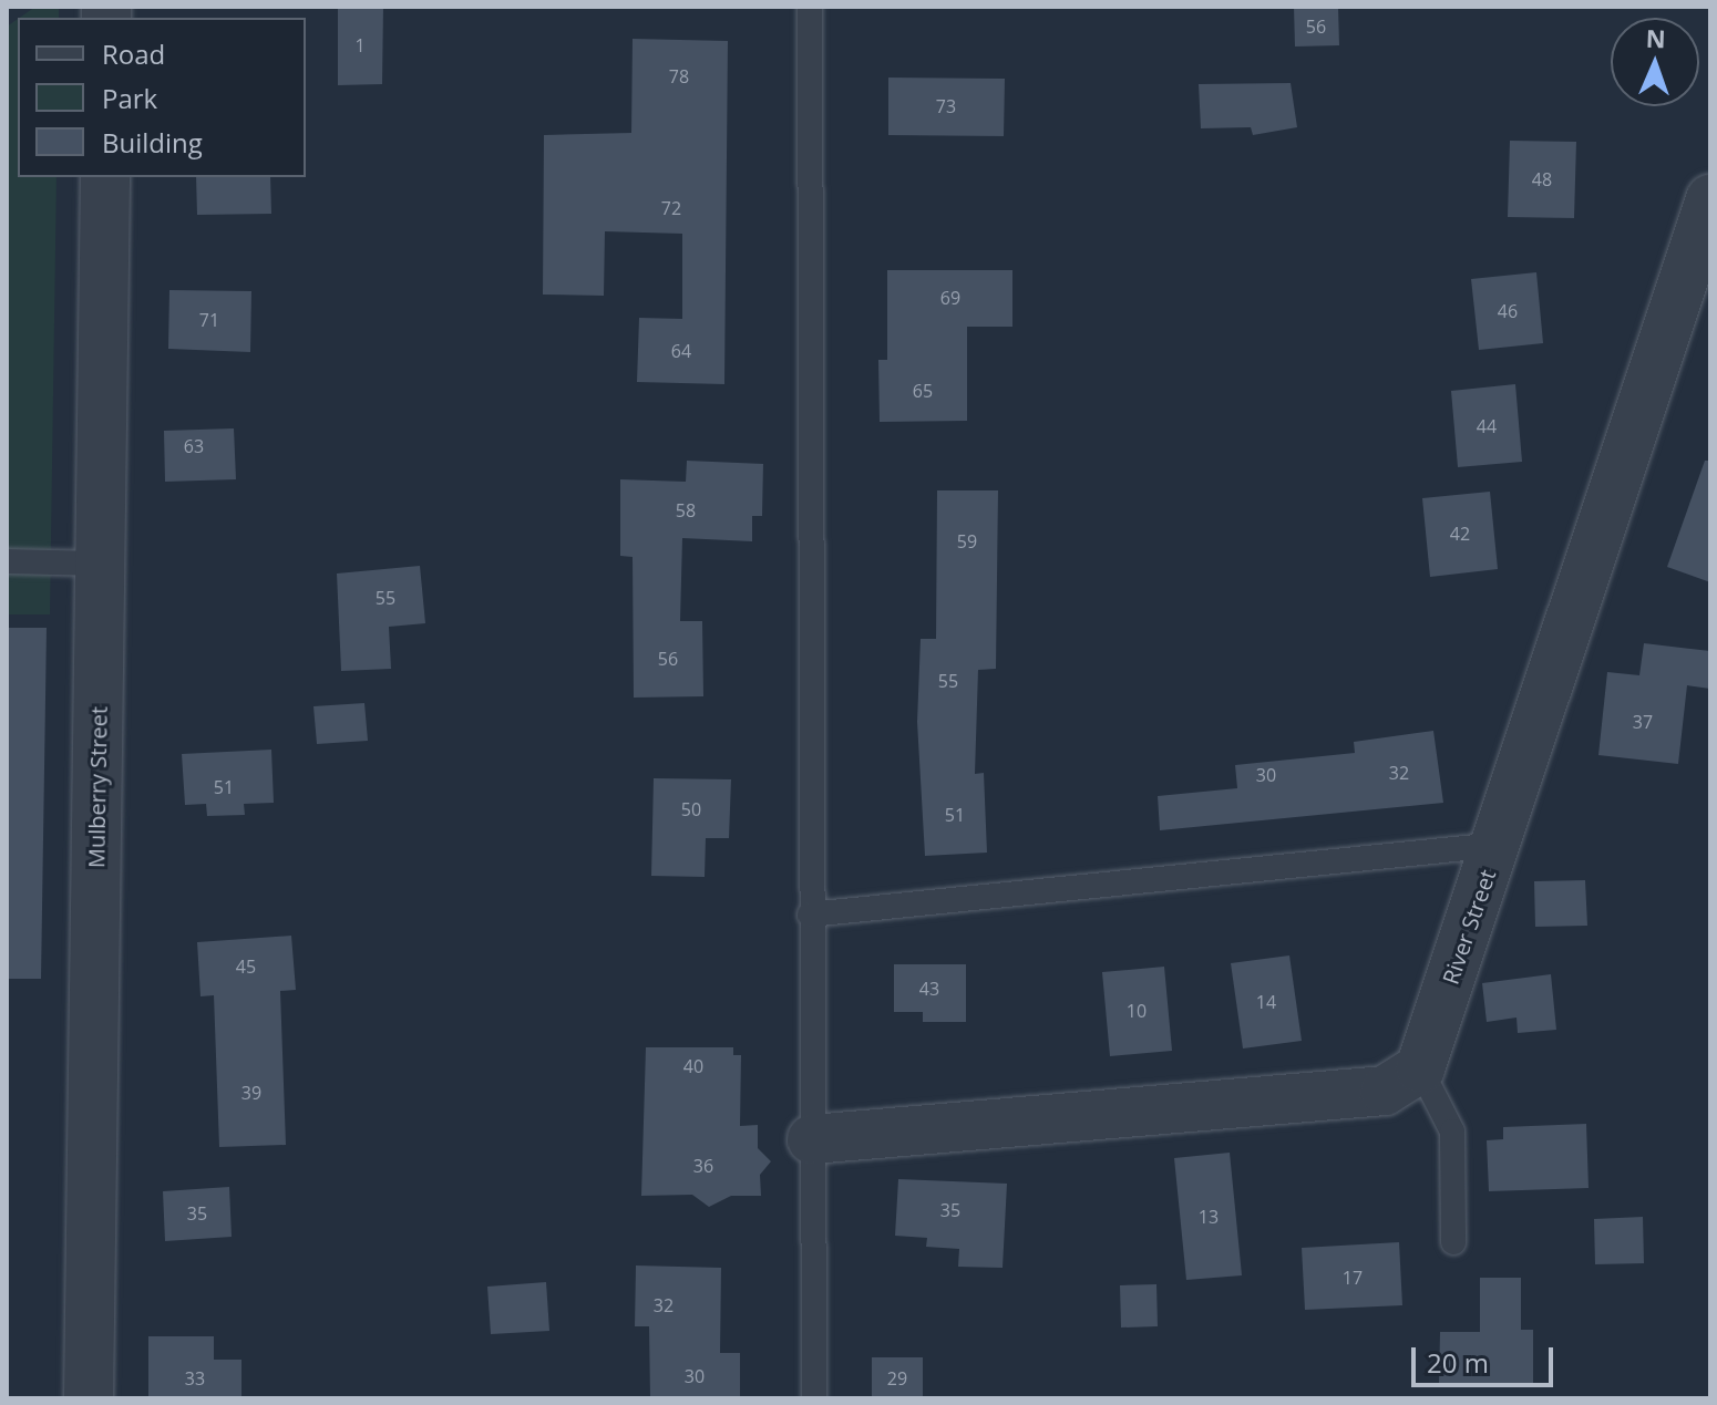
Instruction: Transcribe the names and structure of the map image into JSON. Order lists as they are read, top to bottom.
{
  "streets": {
    "street": ["Mulberry Street", "River Street"]
  },
  "house_numbers": [
    "56",
    "1",
    "78",
    "73",
    "48",
    "72",
    "69",
    "46",
    "71",
    "64",
    "65",
    "44",
    "63",
    "58",
    "42",
    "59",
    "55",
    "56",
    "55",
    "37",
    "32",
    "30",
    "51",
    "50",
    "51",
    "45",
    "43",
    "14",
    "10",
    "40",
    "39",
    "36",
    "35",
    "35",
    "13",
    "17",
    "32",
    "30",
    "33",
    "29"
  ],
  "legend": ["Road", "Park", "Building"],
  "scale_bar": "20 m",
  "north": "top"
}
